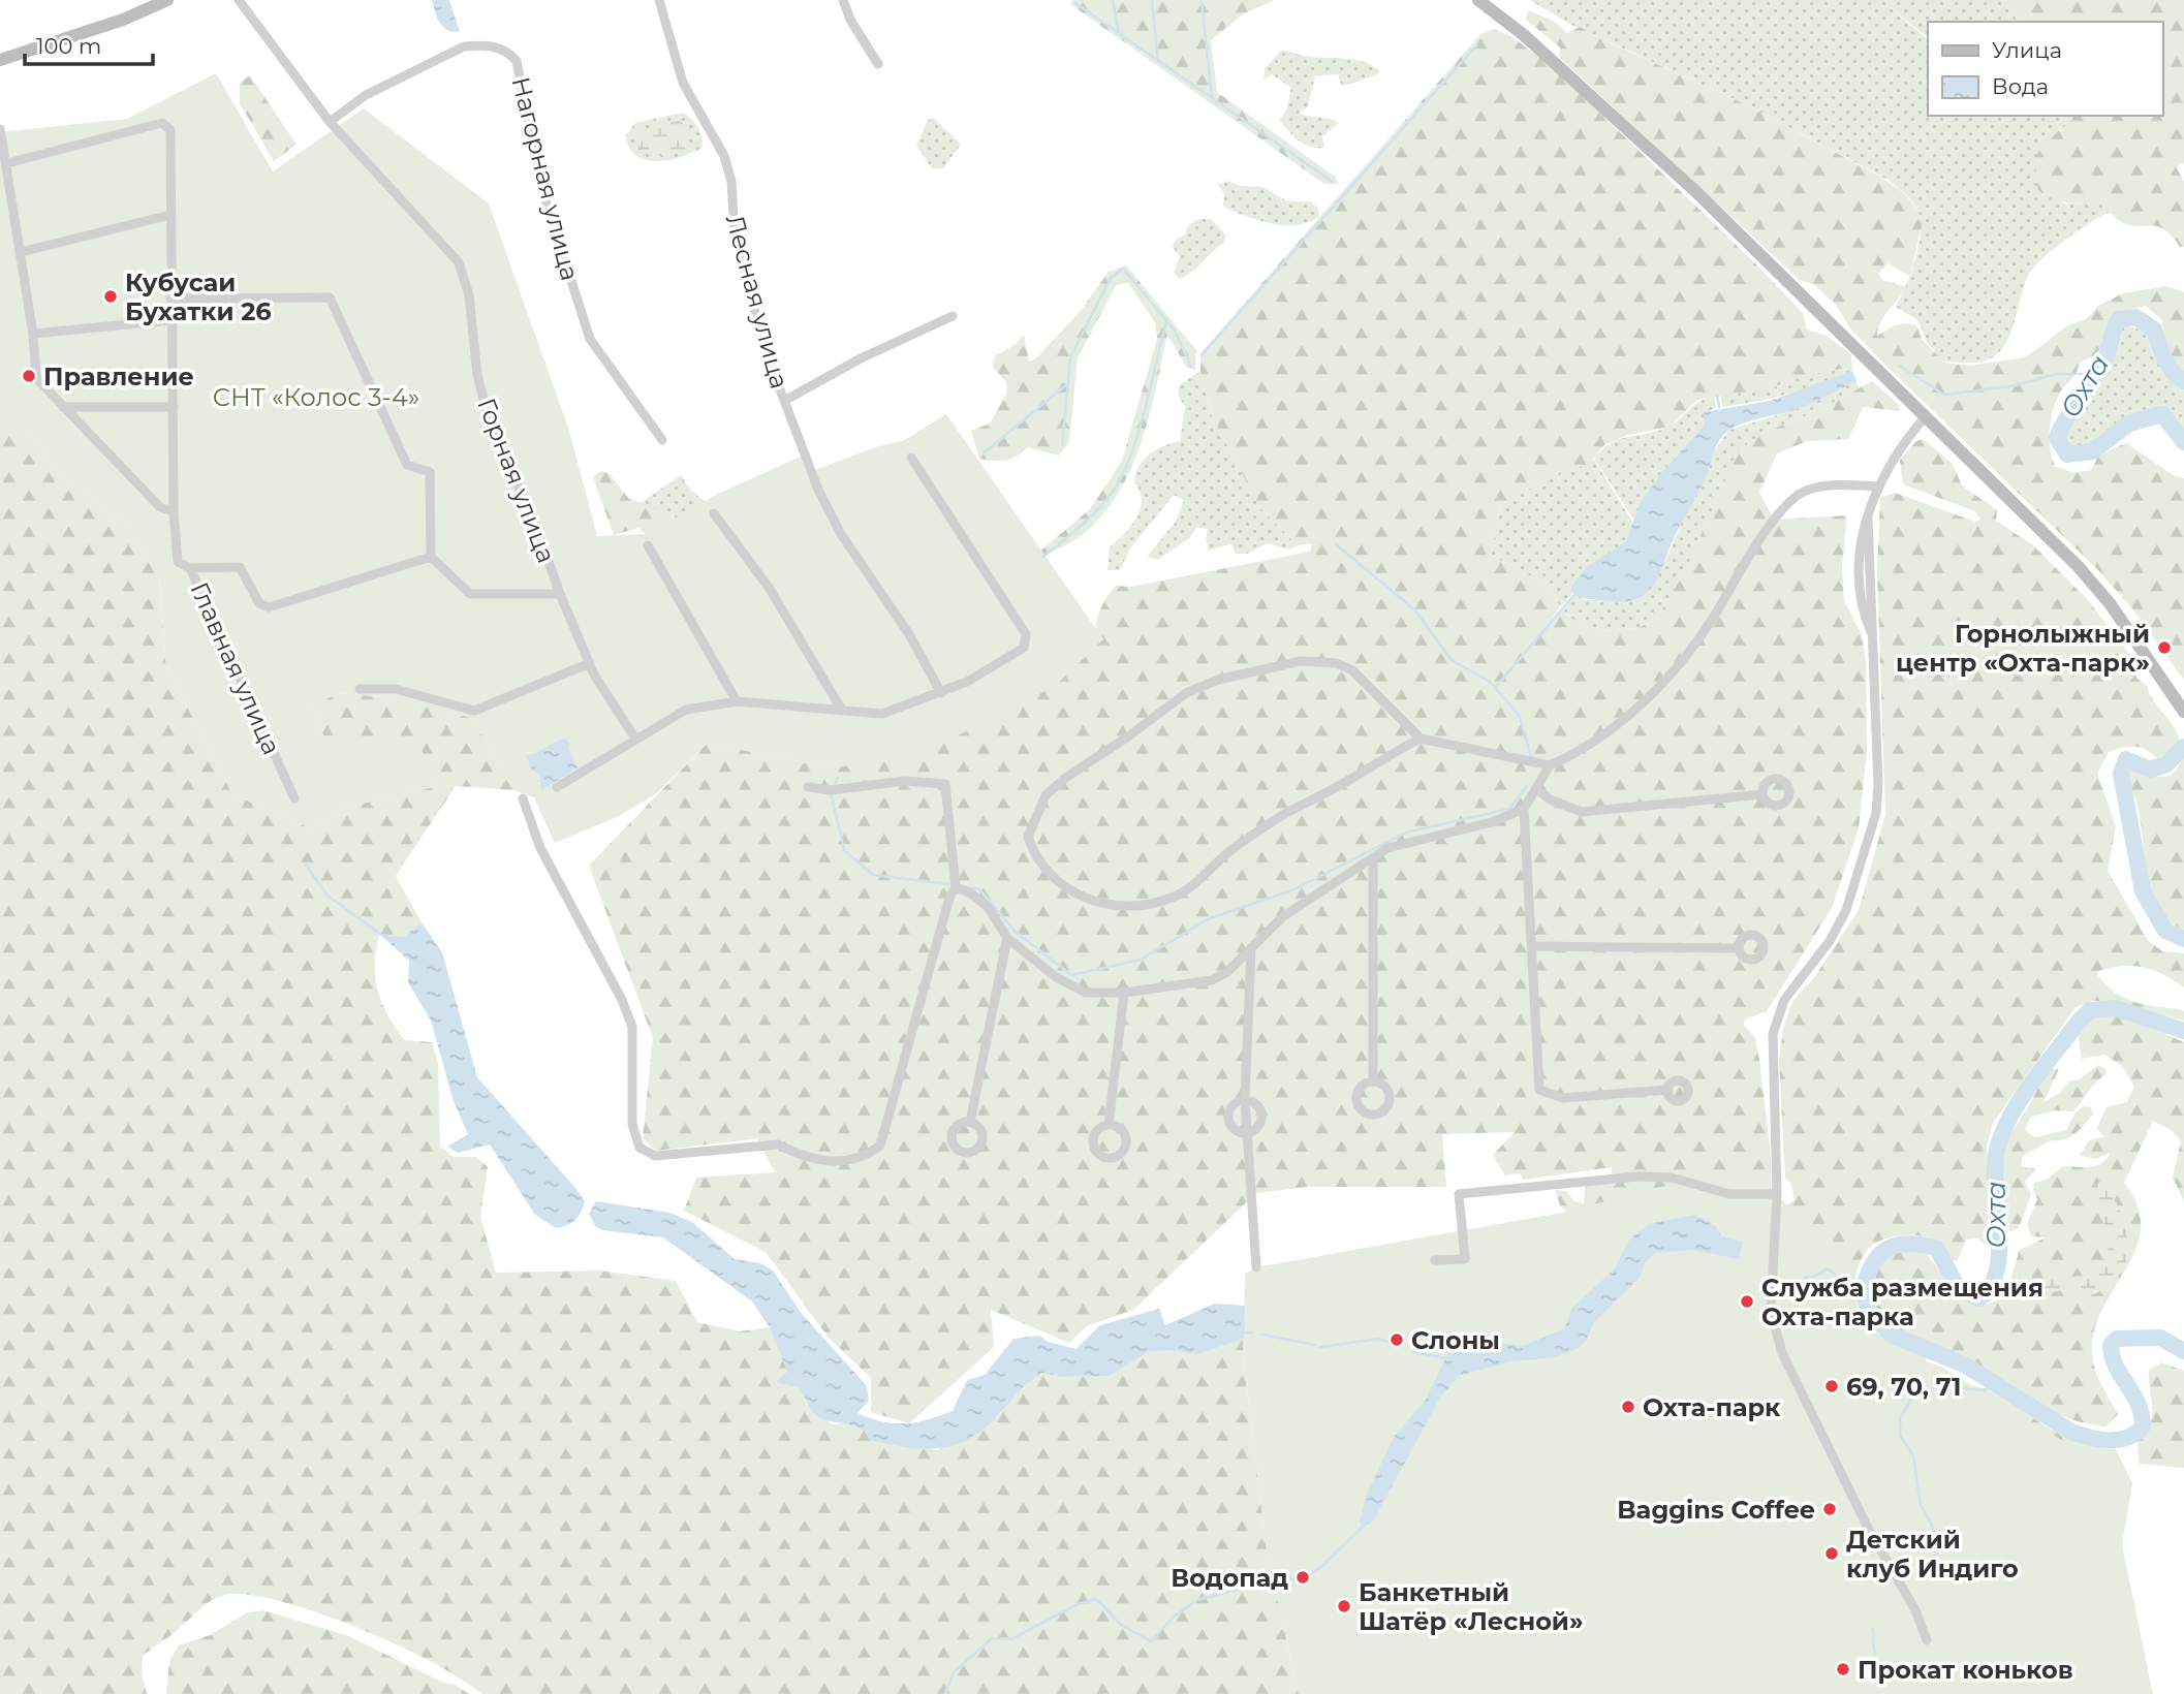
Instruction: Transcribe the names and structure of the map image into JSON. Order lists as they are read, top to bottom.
{
  "streets": {
    "street": [
      "Нагорная улица",
      "Лесная улица",
      "Горная улица",
      "Главная улица"
    ]
  },
  "crossings": [
    ["Нагорная улица", "Горная улица"]
  ],
  "water": ["Охта"],
  "parks": ["СНТ «Колос 3-4»"],
  "places": [
    "Кубусаи Бухатки 26",
    "Правление",
    "Горнолыжный центр «Охта-парк»",
    "Служба размещения Охта-парка",
    "Слоны",
    "69, 70, 71",
    "Охта-парк",
    "Baggins Coffee",
    "Детский клуб Индиго",
    "Водопад",
    "Банкетный Шатёр «Лесной»",
    "Прокат коньков"
  ],
  "legend": ["Улица", "Вода"],
  "scale_bar": "100 m"
}
